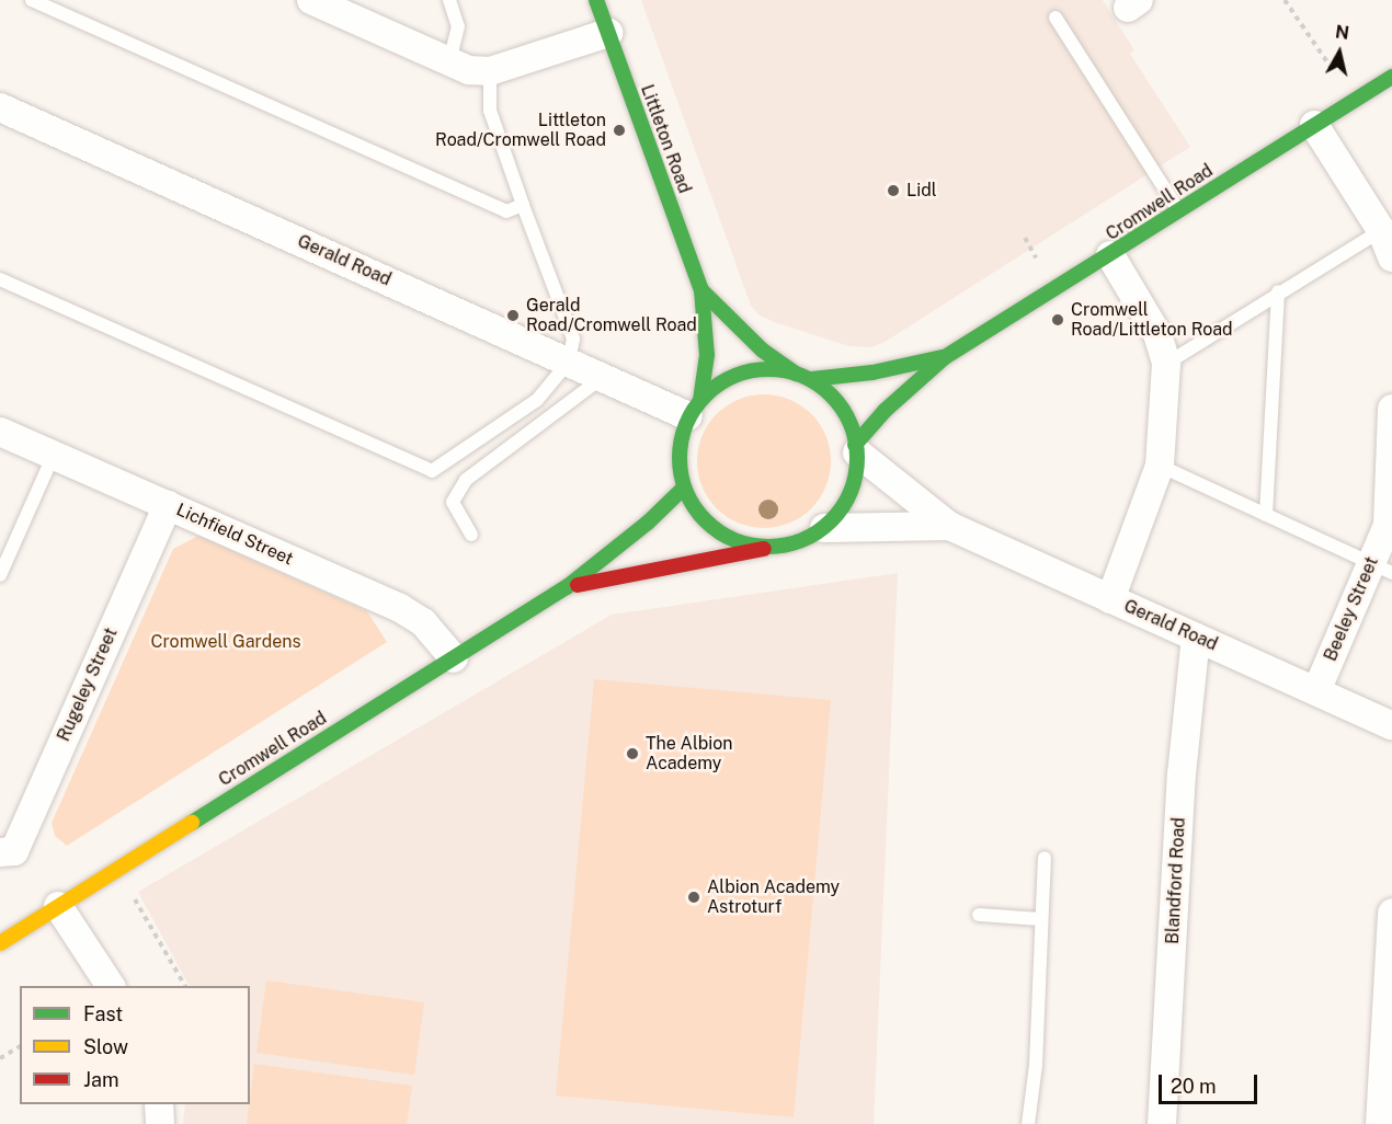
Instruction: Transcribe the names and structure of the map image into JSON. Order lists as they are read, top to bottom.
{
  "streets": {
    "main road": ["Littleton Road", "Cromwell Road"],
    "street": [
      "Gerald Road",
      "Lichfield Street",
      "Beeley Street",
      "Rugeley Street",
      "Blandford Road"
    ]
  },
  "crossings": [
    ["Littleton Road", "Cromwell Road"],
    ["Littleton Road", "Gerald Road"],
    ["Cromwell Road", "Gerald Road"],
    ["Cromwell Road", "Lichfield Street"],
    ["Gerald Road", "Beeley Street"],
    ["Gerald Road", "Blandford Road"],
    ["Lichfield Street", "Rugeley Street"]
  ],
  "parks": ["Cromwell Gardens"],
  "places": [
    "Littleton Road/Cromwell Road",
    "Lidl",
    "Gerald Road/Cromwell Road",
    "Cromwell Road/Littleton Road",
    "The Albion Academy",
    "Albion Academy Astroturf"
  ],
  "legend": ["Fast", "Slow", "Jam"],
  "scale_bar": "20 m",
  "north": "top"
}
